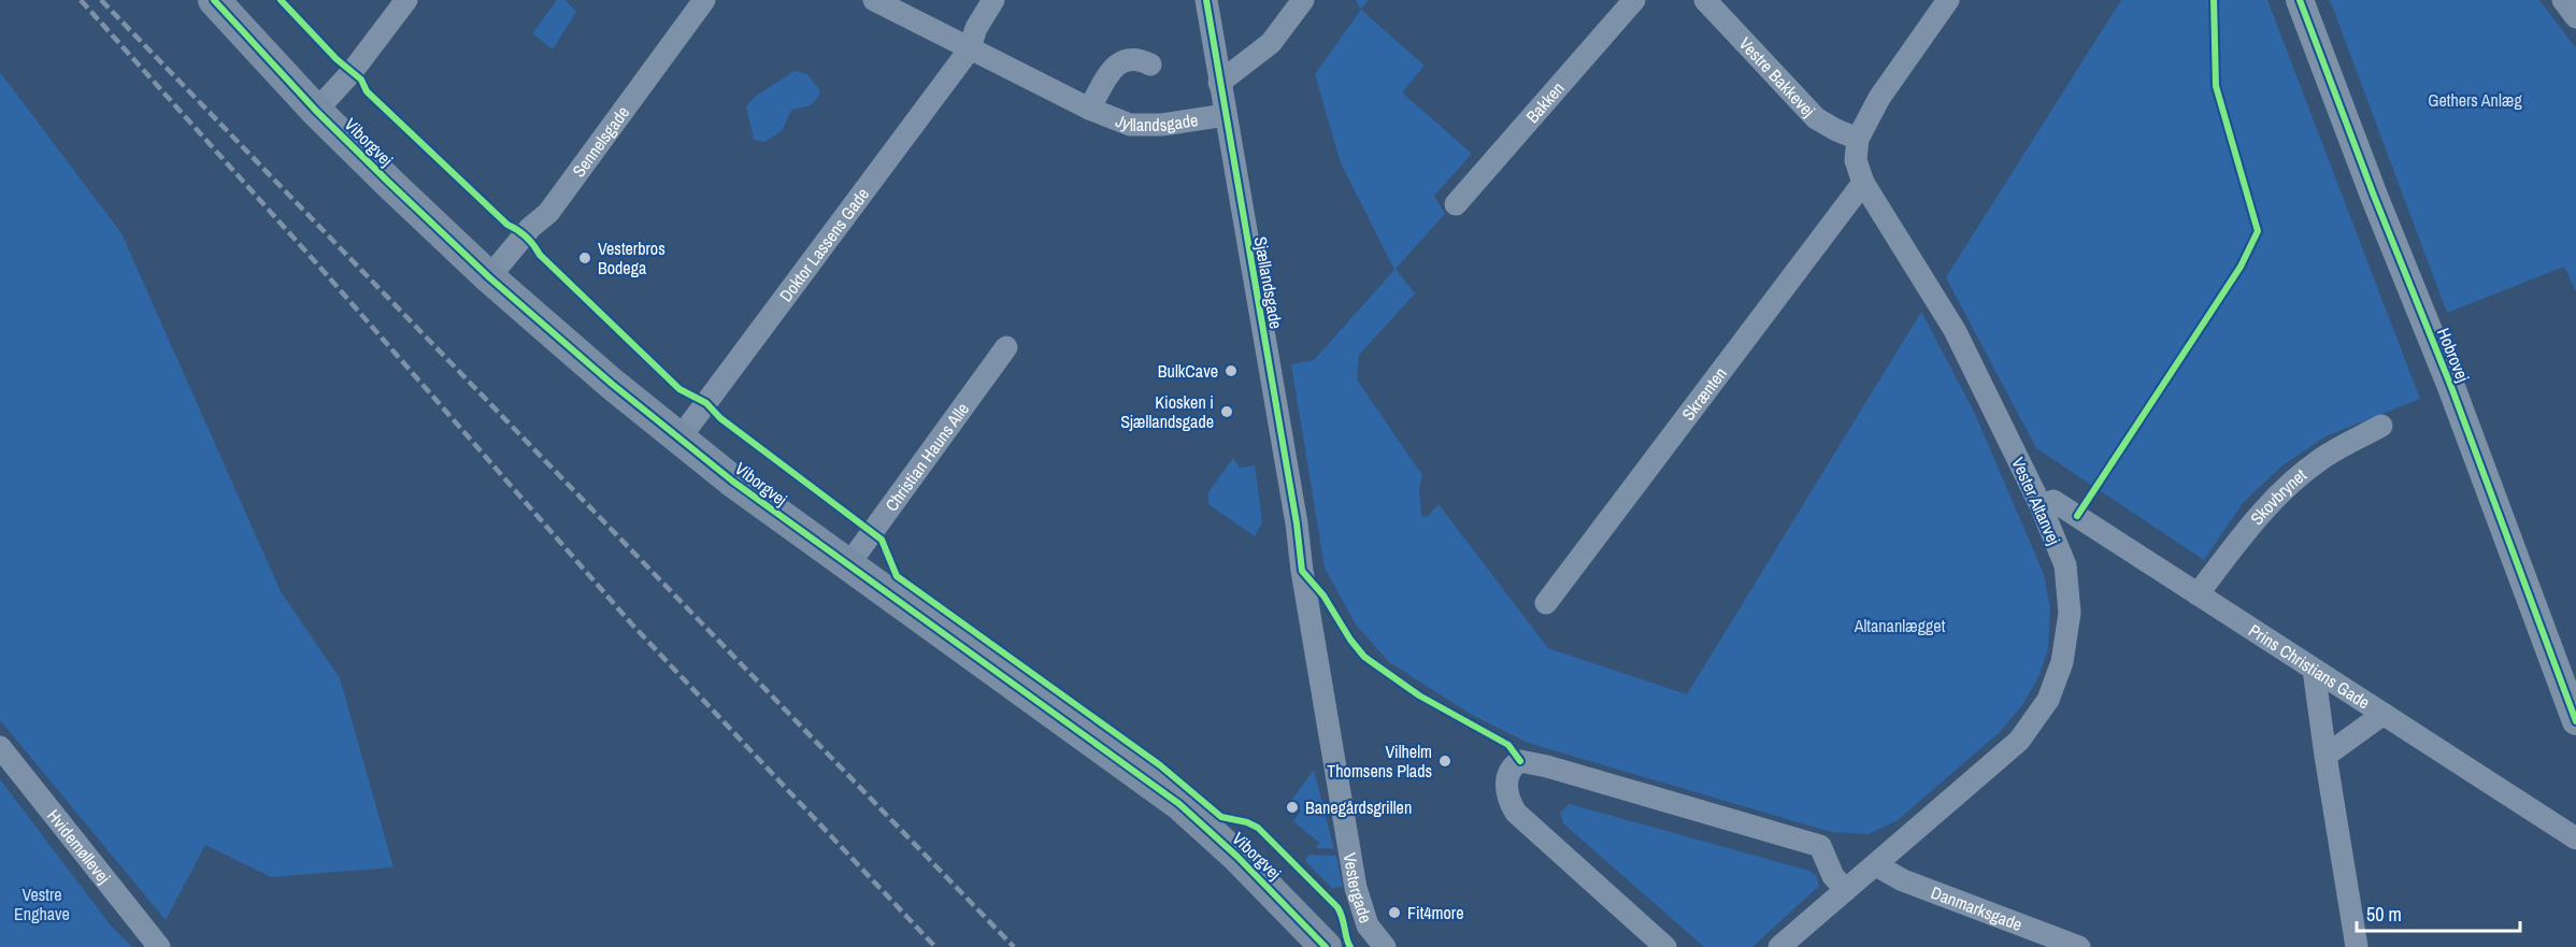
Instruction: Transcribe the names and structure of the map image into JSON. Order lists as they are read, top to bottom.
{
  "streets": {
    "main road": ["Viborgvej"],
    "street": [
      "Vestre Bakkevej",
      "Bakken",
      "Jyllandsgade",
      "Sennelsgade",
      "Doktor Lassens Gade",
      "Sjællandsgade",
      "Hobrovej",
      "Skrænten",
      "Christian Hauns Alle",
      "Skovbrynet",
      "Vester Altanvej",
      "Prins Christians Gade",
      "Hvidemøllevej",
      "Vestergade",
      "Danmarksgade"
    ]
  },
  "crossings": [
    ["Vestre Bakkevej", "Vester Altanvej"],
    ["Jyllandsgade", "Doktor Lassens Gade"],
    ["Jyllandsgade", "Sjællandsgade"],
    ["Viborgvej", "Sennelsgade"],
    ["Viborgvej", "Doktor Lassens Gade"],
    ["Viborgvej", "Christian Hauns Alle"],
    ["Sjællandsgade", "Vestergade"],
    ["Skrænten", "Vester Altanvej"],
    ["Skovbrynet", "Prins Christians Gade"],
    ["Vester Altanvej", "Prins Christians Gade"],
    ["Vester Altanvej", "Danmarksgade"]
  ],
  "parks": ["Gethers Anlæg", "Altananlægget", "Vestre Enghave"],
  "places": [
    "Vesterbros Bodega",
    "BulkCave",
    "Kiosken i Sjællandsgade",
    "Vilhelm Thomsens Plads",
    "Banegårdsgrillen",
    "Fit4more"
  ],
  "scale_bar": "50 m"
}
